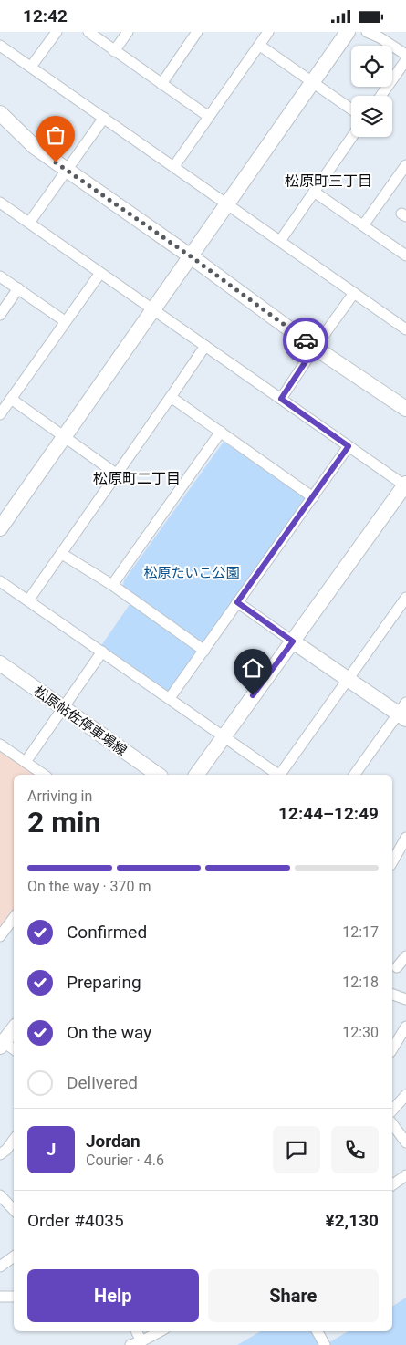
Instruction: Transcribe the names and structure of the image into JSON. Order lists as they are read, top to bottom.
{
  "streets": {
    "street": ["松原帖佐停車場線"]
  },
  "districts": ["松原町三丁目", "松原町二丁目"],
  "parks": ["松原たいこ公園"],
  "page": {
    "status": "12:42",
    "heading": ["2 min", "Arriving in", "12:44–12:49"],
    "panel": [
      "Jordan",
      "Courier · 4.6",
      "Order #4035",
      "¥2,130"
    ],
    "bar": "On the way · 370 m",
    "list": [
      ["Confirmed", "12:17"],
      ["Preparing", "12:18"],
      ["On the way", "12:30"],
      "Delivered"
    ],
    "round": "J",
    "buttons": ["Help", "Share"]
  }
}
